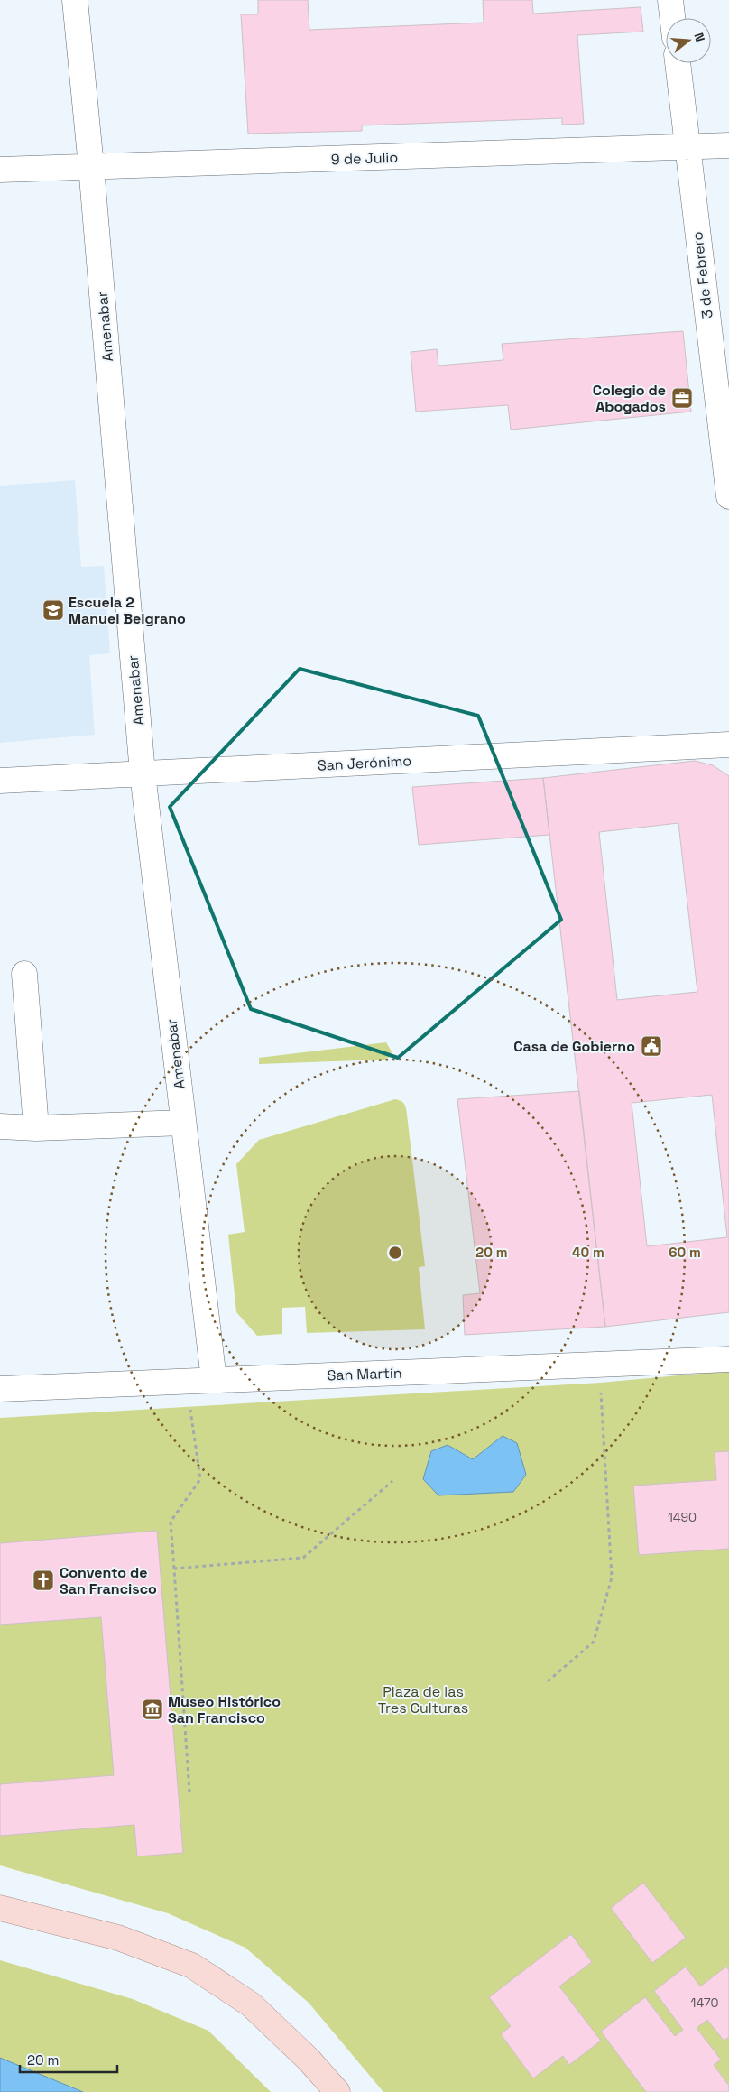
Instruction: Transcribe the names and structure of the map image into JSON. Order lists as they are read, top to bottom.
{
  "streets": {
    "street": [
      "9 de Julio",
      "3 de Febrero",
      "Amenabar",
      "San Jerónimo",
      "San Martín"
    ]
  },
  "crossings": [
    ["9 de Julio", "3 de Febrero"],
    ["9 de Julio", "Amenabar"],
    ["Amenabar", "San Jerónimo"],
    ["Amenabar", "San Martín"]
  ],
  "parks": ["Plaza de las Tres Culturas"],
  "places": {
    "office": ["Colegio de Abogados"],
    "school or university": ["Escuela 2 Manuel Belgrano"],
    "public building": ["Casa de Gobierno"],
    "church": ["Convento de San Francisco"],
    "museum": ["Museo Histórico San Francisco"]
  },
  "house_numbers": ["1490", "1470"],
  "scale_bar": "20 m",
  "north": "right",
  "rings": ["20 m", "40 m", "60 m"]
}
